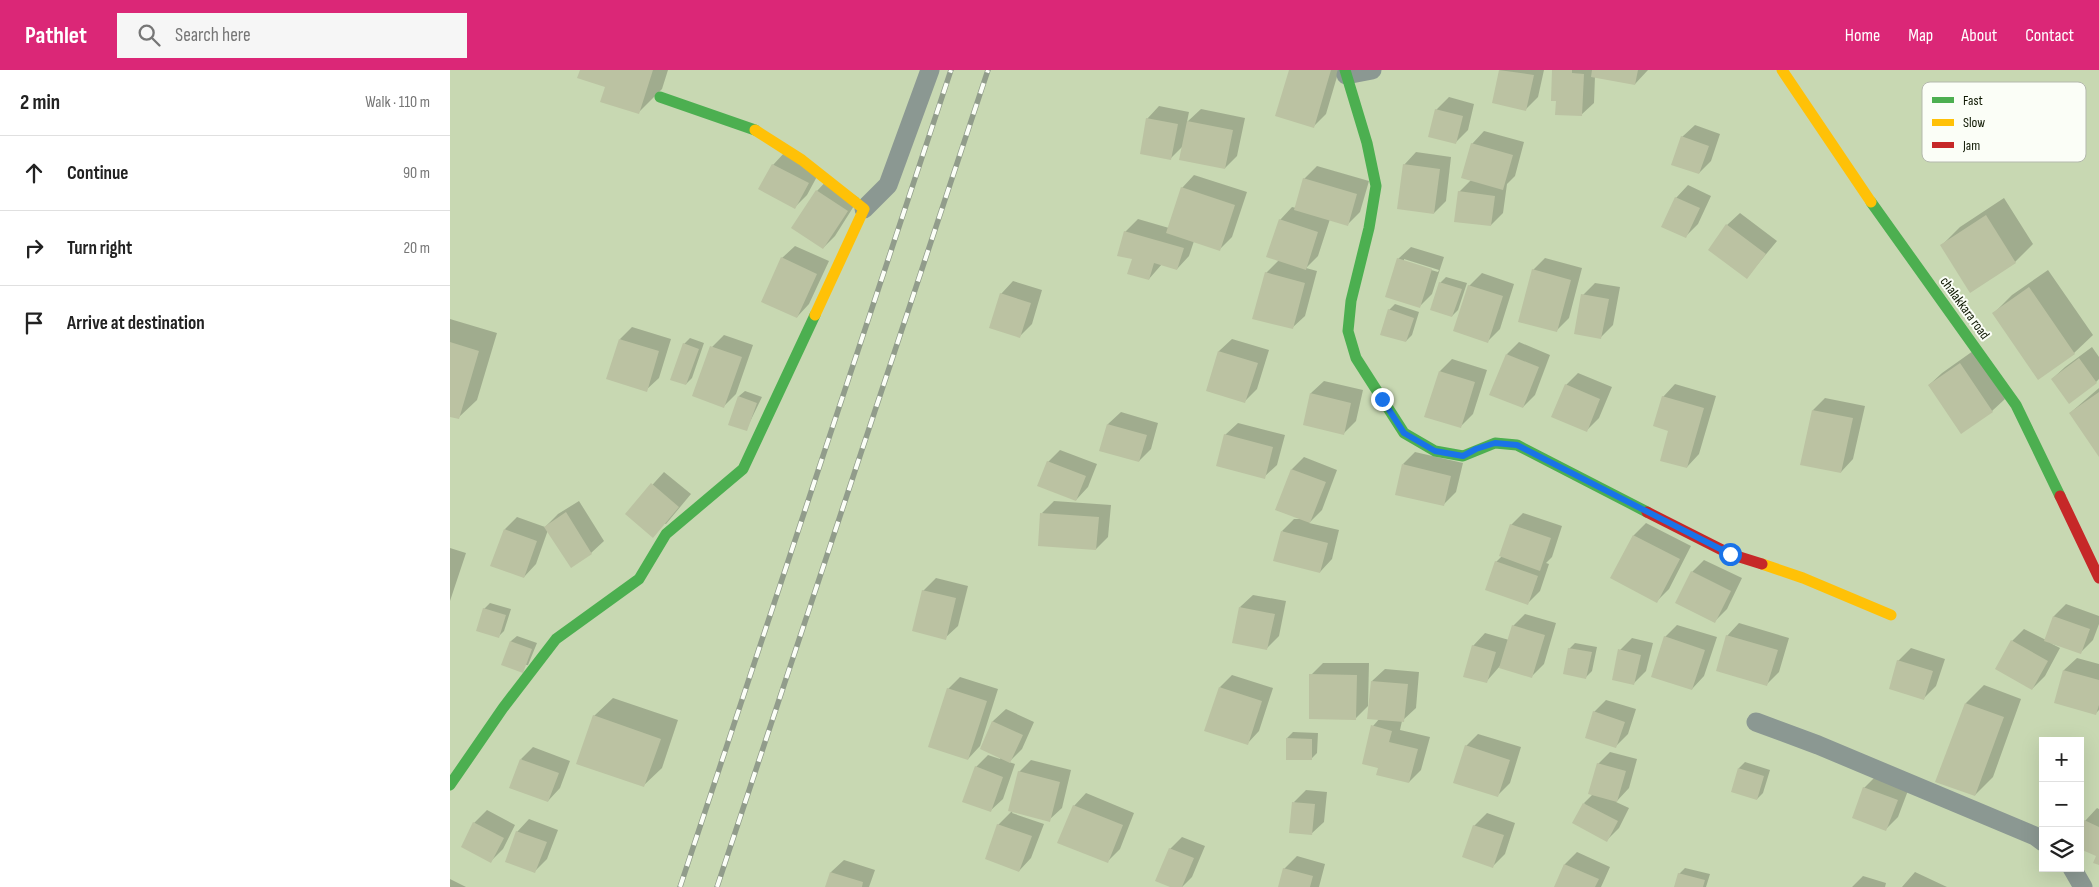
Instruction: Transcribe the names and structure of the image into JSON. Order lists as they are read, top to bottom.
{
  "streets": {
    "street": ["chalakkara road"]
  },
  "legend": ["Fast", "Slow", "Jam"],
  "page": {
    "header": "Pathlet",
    "search": "Search here",
    "nav": [
      "Home",
      "Map",
      "About",
      "Contact"
    ],
    "heading": ["2 min", "Walk · 110 m"],
    "list": [
      ["Continue", "90 m"],
      ["Turn right", "20 m"],
      "Arrive at destination"
    ],
    "map_buttons": ["+", "−"]
  }
}
